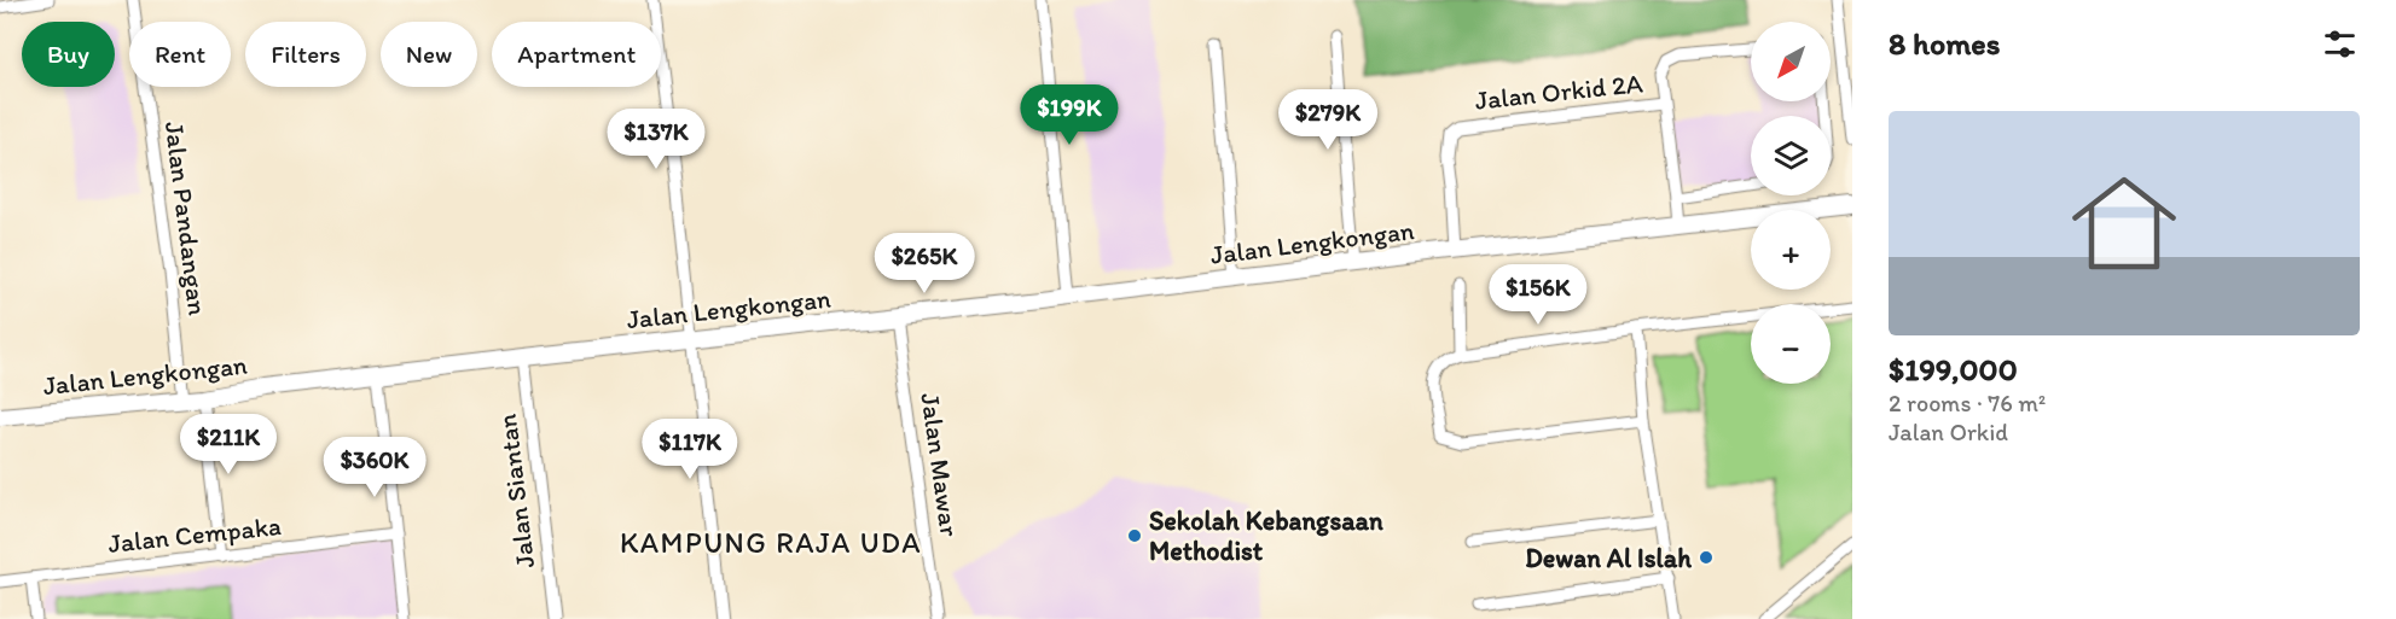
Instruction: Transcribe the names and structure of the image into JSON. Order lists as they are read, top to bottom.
{
  "streets": {
    "street": [
      "Jalan Orkid 2A",
      "Jalan Pandangan",
      "Jalan Lengkongan",
      "Jalan Mawar",
      "Jalan Siantan",
      "Jalan Cempaka"
    ]
  },
  "crossings": [
    ["Jalan Orkid 2A", "Jalan Lengkongan"],
    ["Jalan Pandangan", "Jalan Lengkongan"],
    ["Jalan Lengkongan", "Jalan Mawar"],
    ["Jalan Lengkongan", "Jalan Siantan"]
  ],
  "districts": ["KAMPUNG RAJA UDA"],
  "places": ["Sekolah Kebangsaan Methodist", "Dewan Al Islah"],
  "north": "bottom left",
  "page": {
    "heading": "8 homes",
    "map_buttons": ["+", "−"],
    "chip": [
      "Buy",
      "Rent",
      "Filters",
      "New",
      "Apartment"
    ],
    "price": [
      "$199K",
      "$279K",
      "$137K",
      "$265K",
      "$156K",
      "$211K",
      "$117K",
      "$360K"
    ],
    "list": [
      {
        "name": "$199,000",
        "note": "2 rooms · 76 m² · Jalan Orkid"
      }
    ]
  }
}
